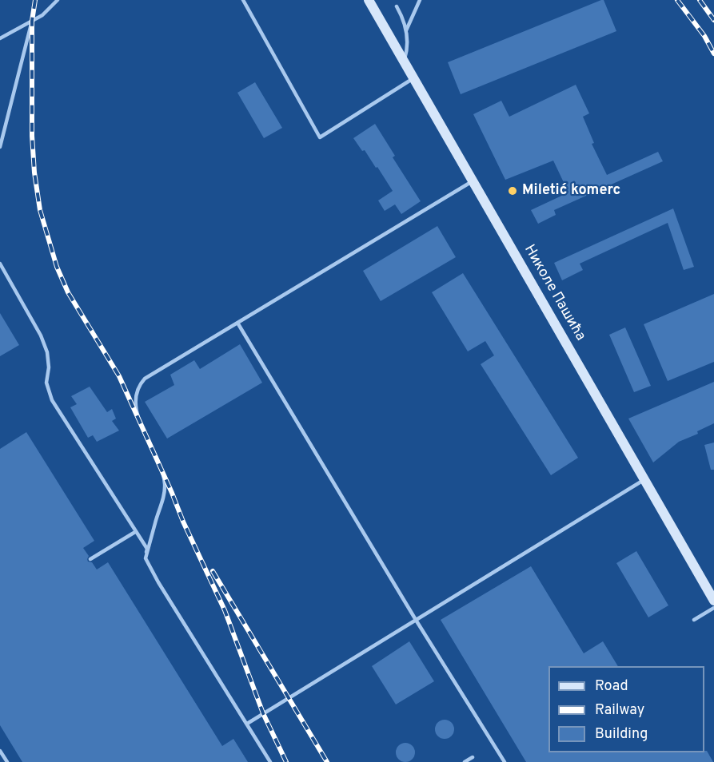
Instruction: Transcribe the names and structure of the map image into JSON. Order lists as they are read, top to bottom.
{
  "streets": {
    "main road": ["Николе Пашића"]
  },
  "places": ["Miletić komerc"],
  "legend": ["Road", "Railway", "Building"]
}
